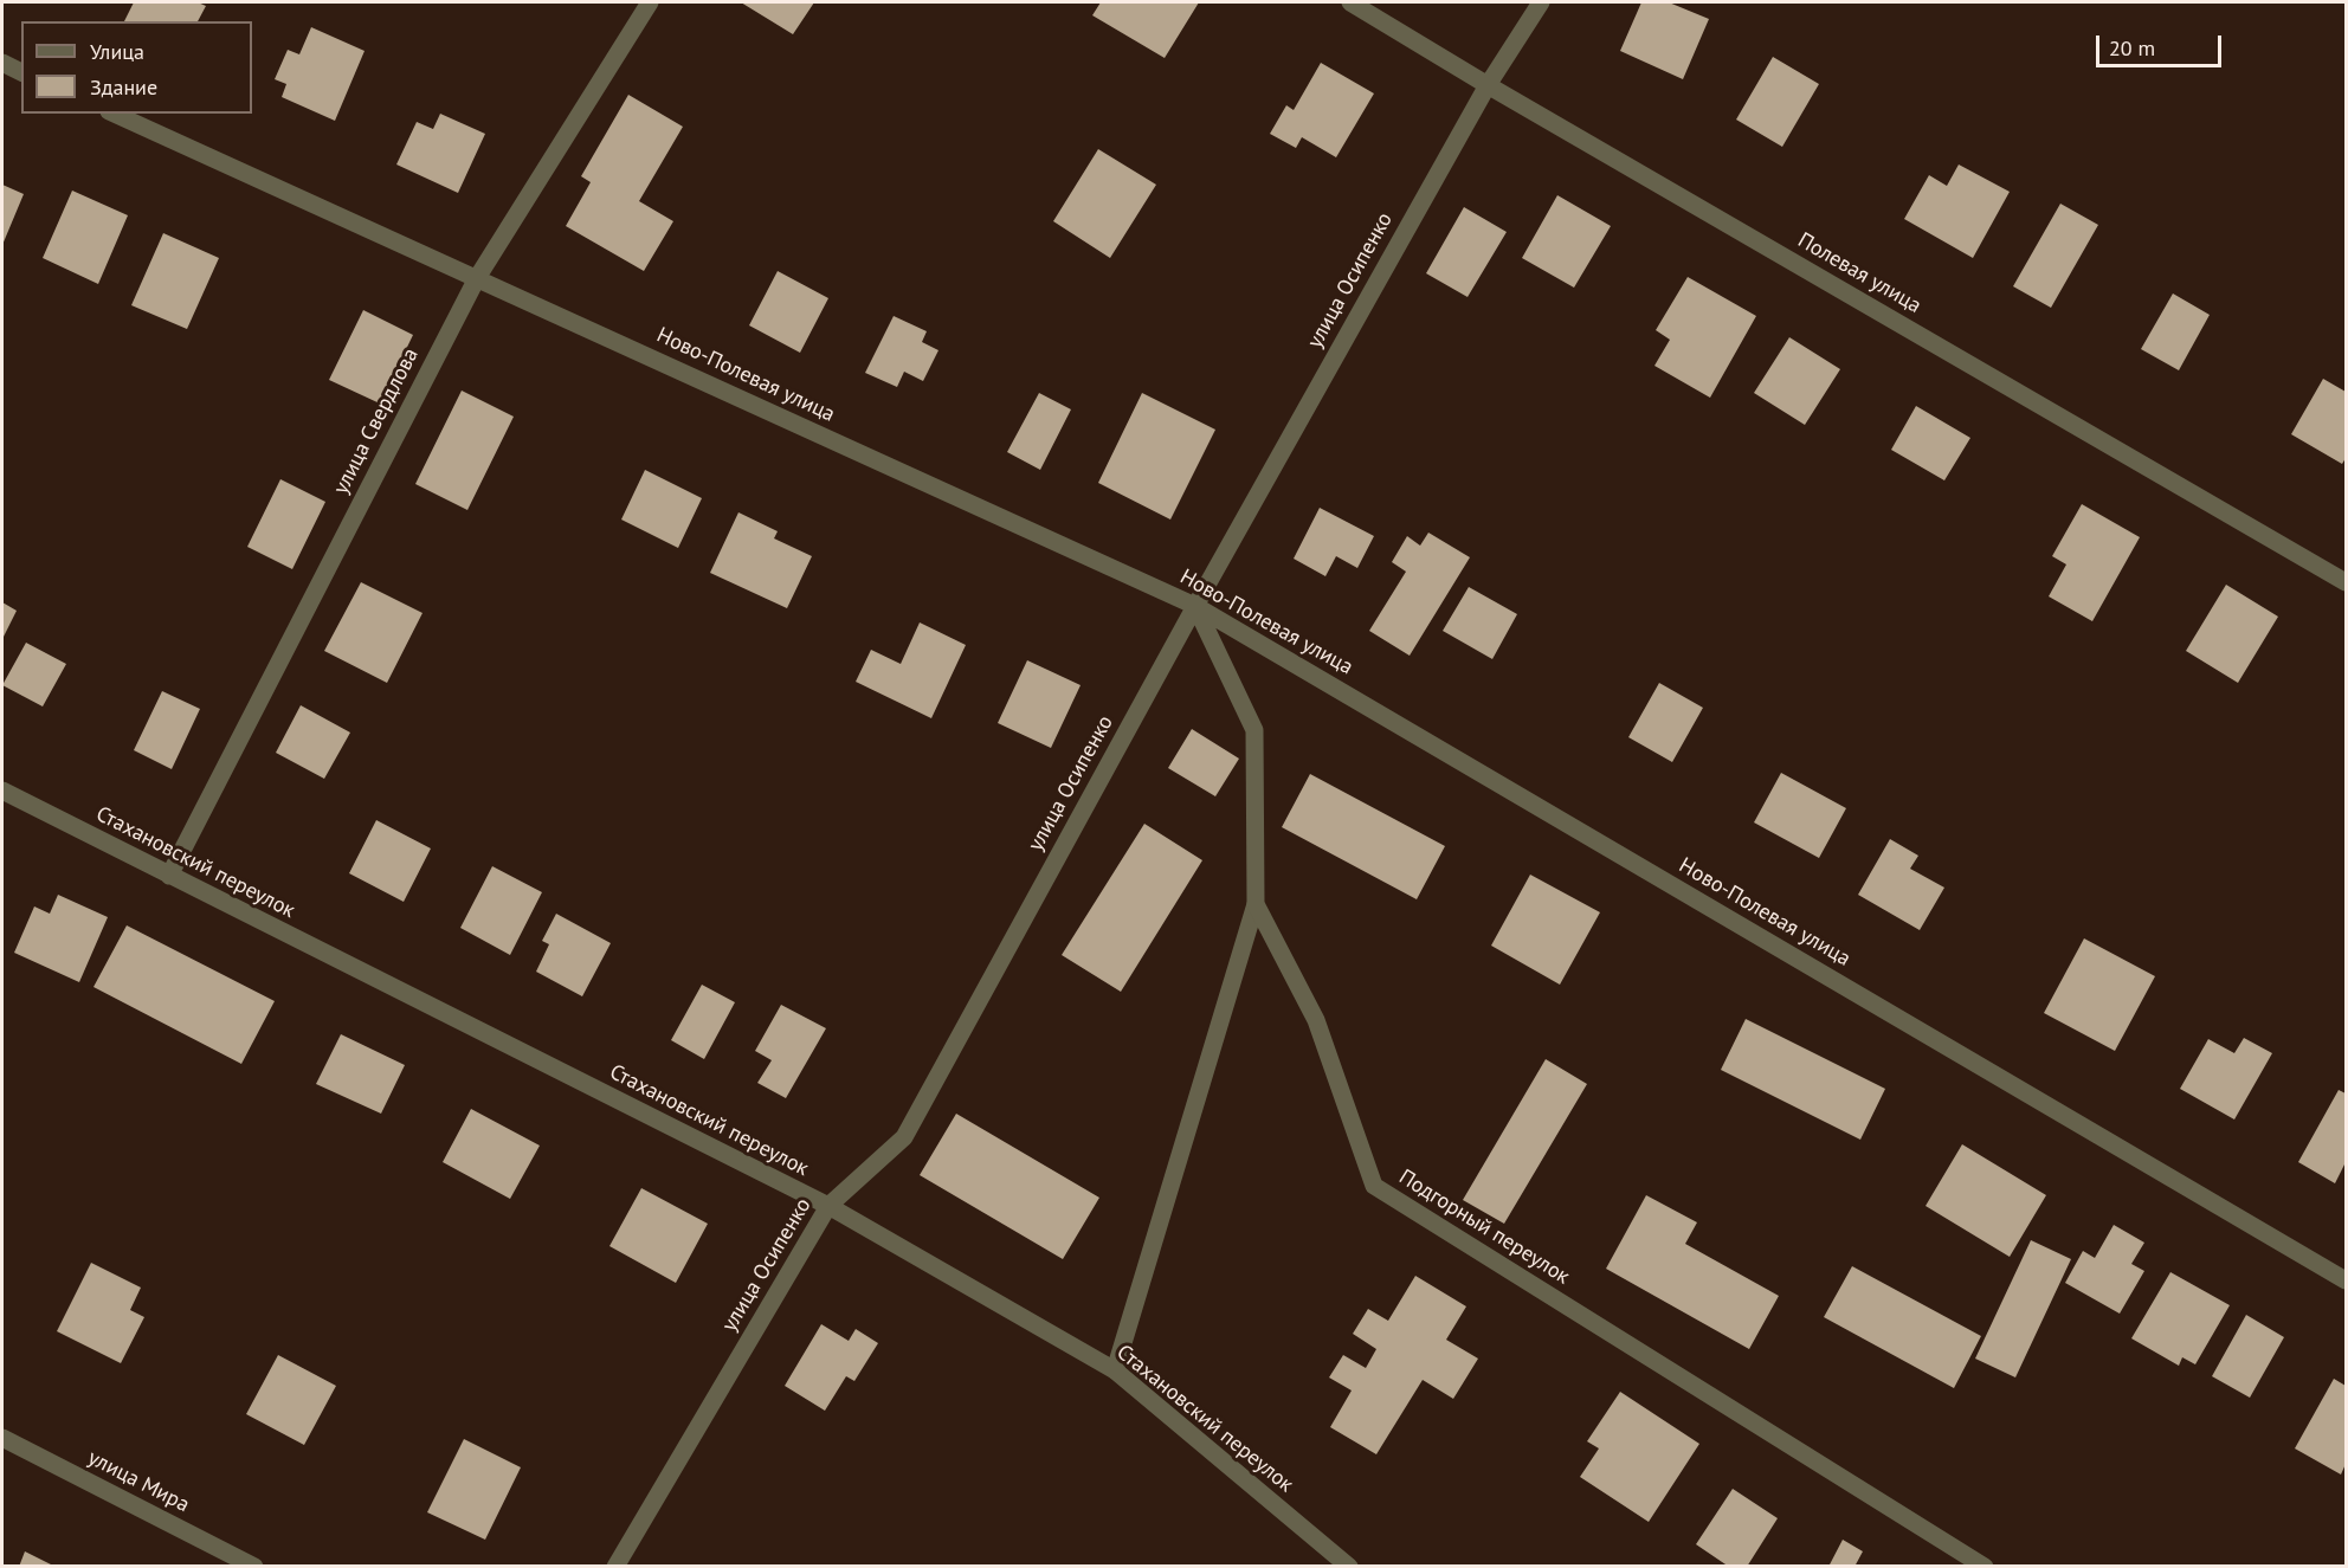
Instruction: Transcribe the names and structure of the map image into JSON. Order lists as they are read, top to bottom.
{
  "streets": {
    "street": [
      "Полевая улица",
      "улица Осипенко",
      "Ново-Полевая улица",
      "улица Свердлова",
      "Стахановский переулок",
      "Подгорный переулок",
      "улица Мира"
    ]
  },
  "crossings": [
    ["Полевая улица", "улица Осипенко"],
    ["улица Осипенко", "Ново-Полевая улица"],
    ["улица Осипенко", "Стахановский переулок"],
    ["улица Осипенко", "Подгорный переулок"],
    ["Ново-Полевая улица", "улица Свердлова"],
    ["Ново-Полевая улица", "Подгорный переулок"],
    ["улица Свердлова", "Стахановский переулок"]
  ],
  "legend": ["Улица", "Здание"],
  "scale_bar": "20 m"
}
